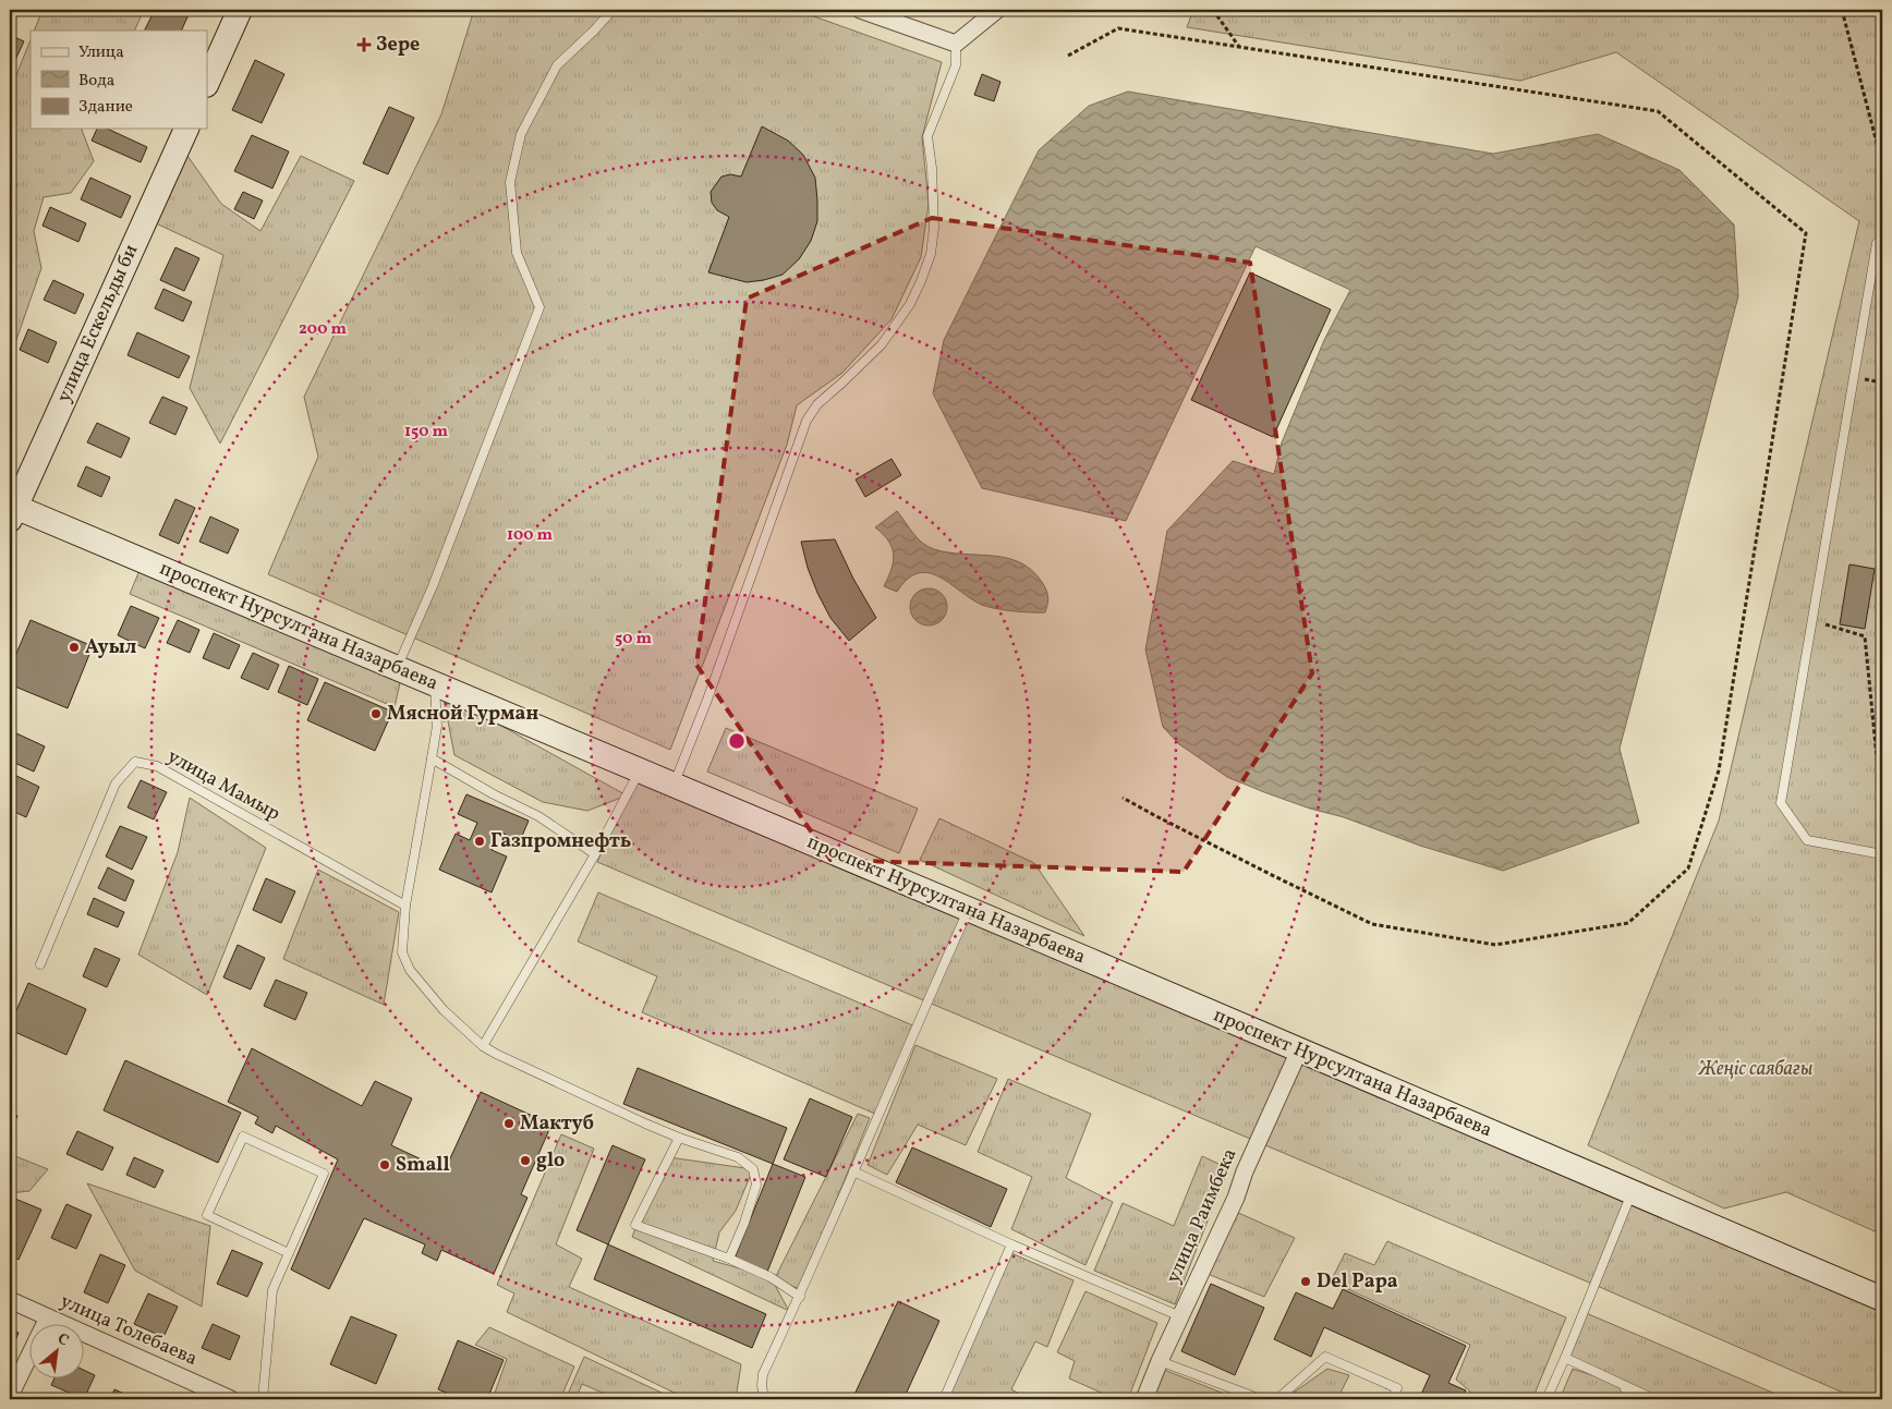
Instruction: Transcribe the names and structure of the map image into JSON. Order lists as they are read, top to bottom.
{
  "streets": {
    "main road": ["улица Ескельды би", "проспект Нурсултана Назарбаева"],
    "street": ["улица Раимбека", "улица Толебаева"],
    "lane": ["улица Мамыр"]
  },
  "crossings": [
    ["улица Ескельды би", "проспект Нурсултана Назарбаева"],
    ["проспект Нурсултана Назарбаева", "улица Раимбека"]
  ],
  "parks": ["Жеңіс саябағы"],
  "places": {
    "health": ["Зере"],
    "other": [
      "Ауыл",
      "Мясной Гурман",
      "Газпромнефть",
      "Мактуб",
      "glo",
      "Small",
      "Del Papa"
    ]
  },
  "legend": ["Улица", "Вода", "Здание"],
  "north": "top right",
  "rings": [
    "200 m",
    "150 m",
    "100 m",
    "50 m"
  ]
}
